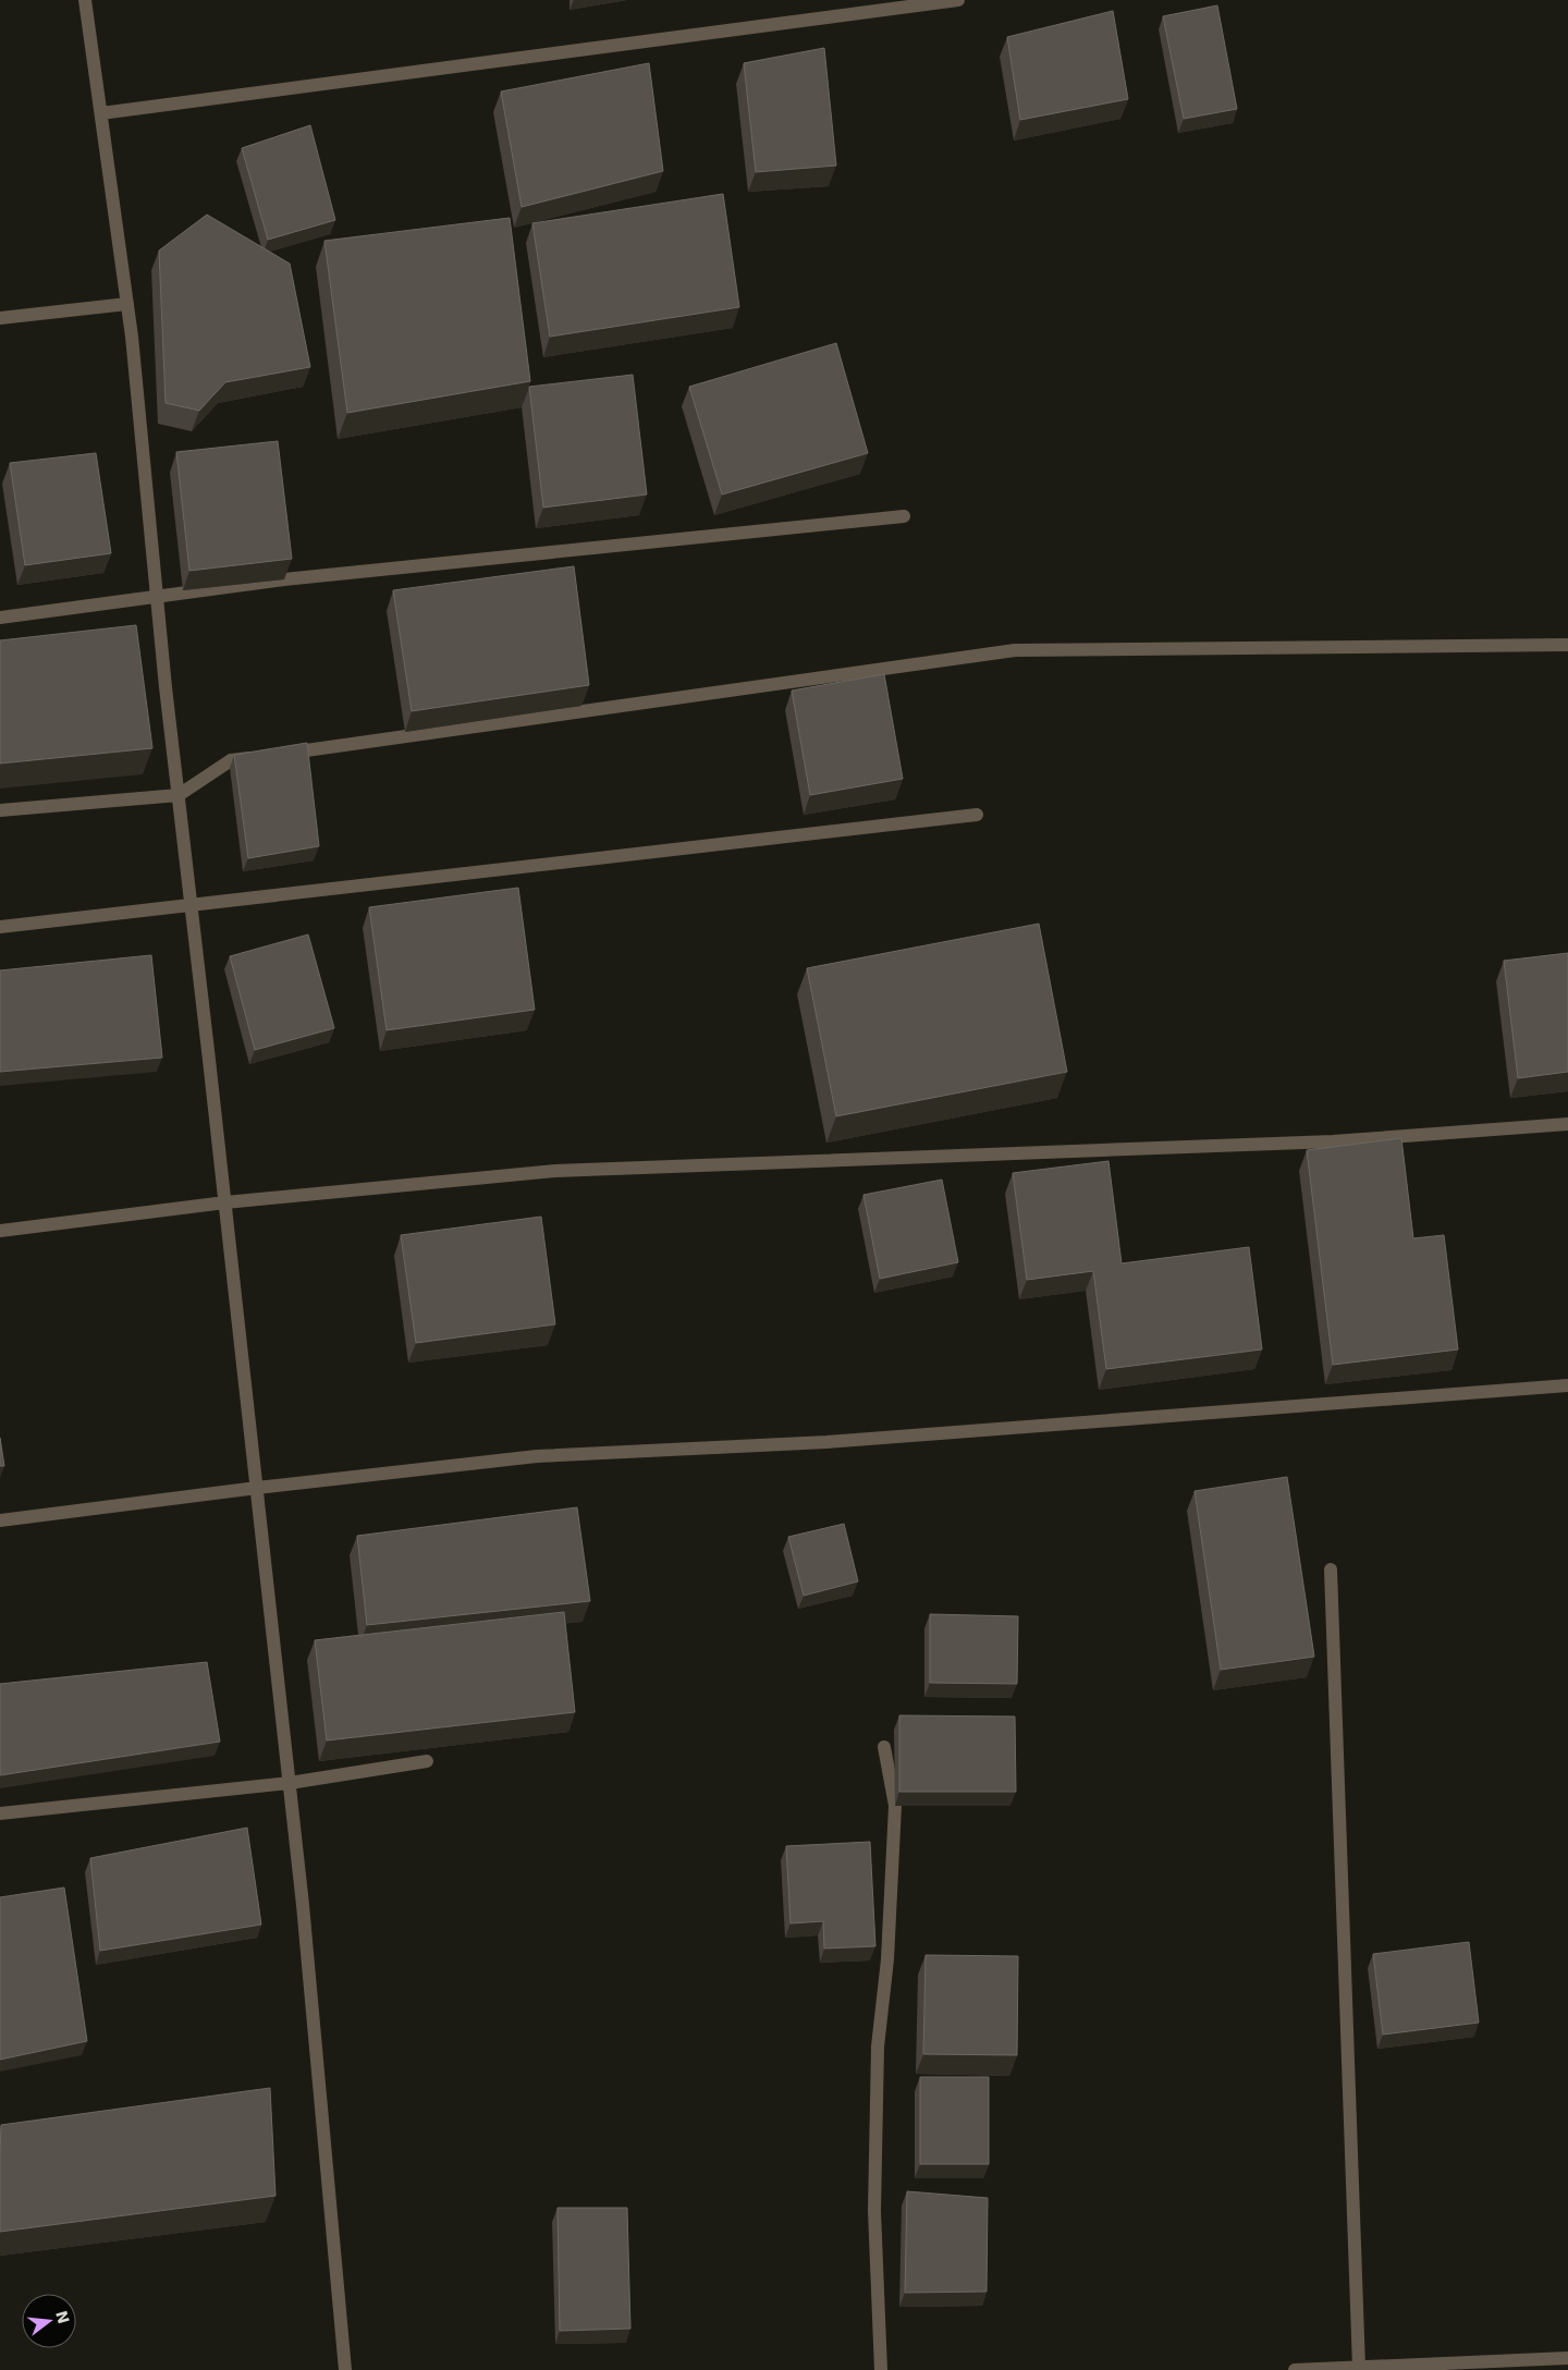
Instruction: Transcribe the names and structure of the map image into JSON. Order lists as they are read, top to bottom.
{
  "north": "right"
}
